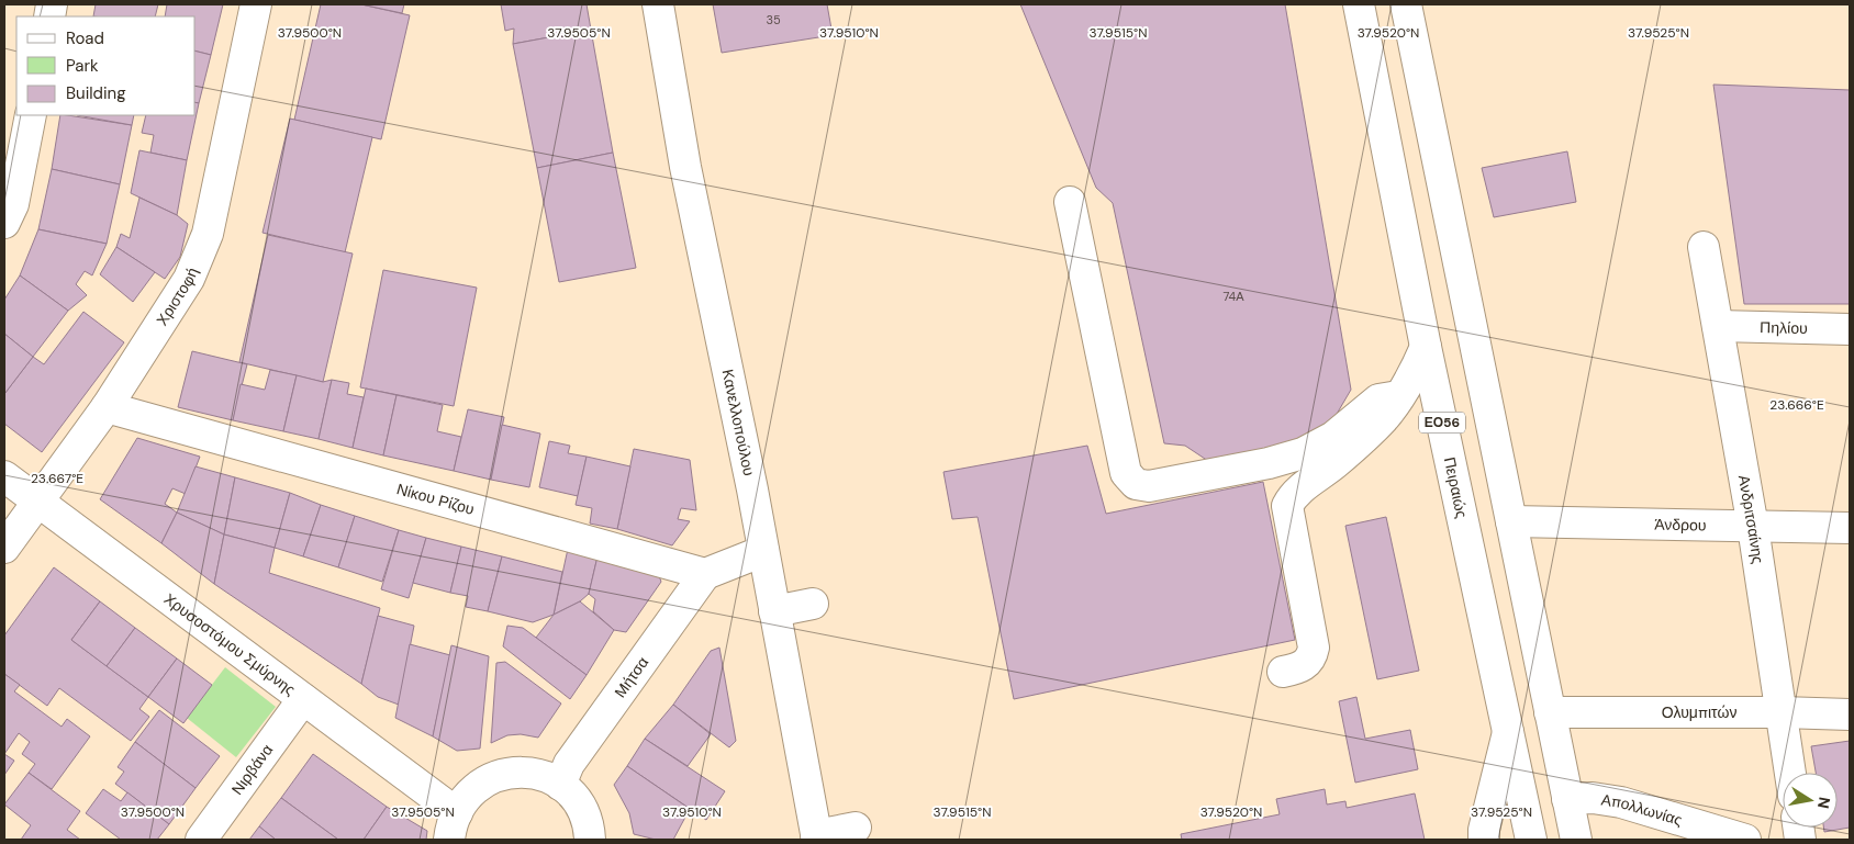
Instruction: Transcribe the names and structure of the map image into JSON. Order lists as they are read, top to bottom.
{
  "streets": {
    "street": [
      "Χριστοφή",
      "Πηλίου",
      "Κανελλοπούλου",
      "ΕΟ56",
      "Πειραιώς",
      "Νίκου Ρίζου",
      "Ανδριτσαίνης",
      "Άνδρου",
      "Χρυσοστόμου Σμύρνης",
      "Μήτσα",
      "Ολυμπιτών",
      "Νιρβάνα",
      "Απολλωνίας"
    ]
  },
  "crossings": [
    ["Χριστοφή", "Νίκου Ρίζου"],
    ["Χριστοφή", "Χρυσοστόμου Σμύρνης"],
    ["Πηλίου", "Ανδριτσαίνης"],
    ["Νίκου Ρίζου", "Μήτσα"],
    ["Ανδριτσαίνης", "Άνδρου"],
    ["Ανδριτσαίνης", "Ολυμπιτών"],
    ["Χρυσοστόμου Σμύρνης", "Νιρβάνα"]
  ],
  "house_numbers": ["35", "74Α"],
  "legend": ["Road", "Park", "Building"],
  "north": "right",
  "coordinates": [
    "37.9500°N",
    "37.9505°N",
    "37.9510°N",
    "37.9515°N",
    "37.9520°N",
    "37.9525°N",
    "23.666°E",
    "23.667°E"
  ]
}
